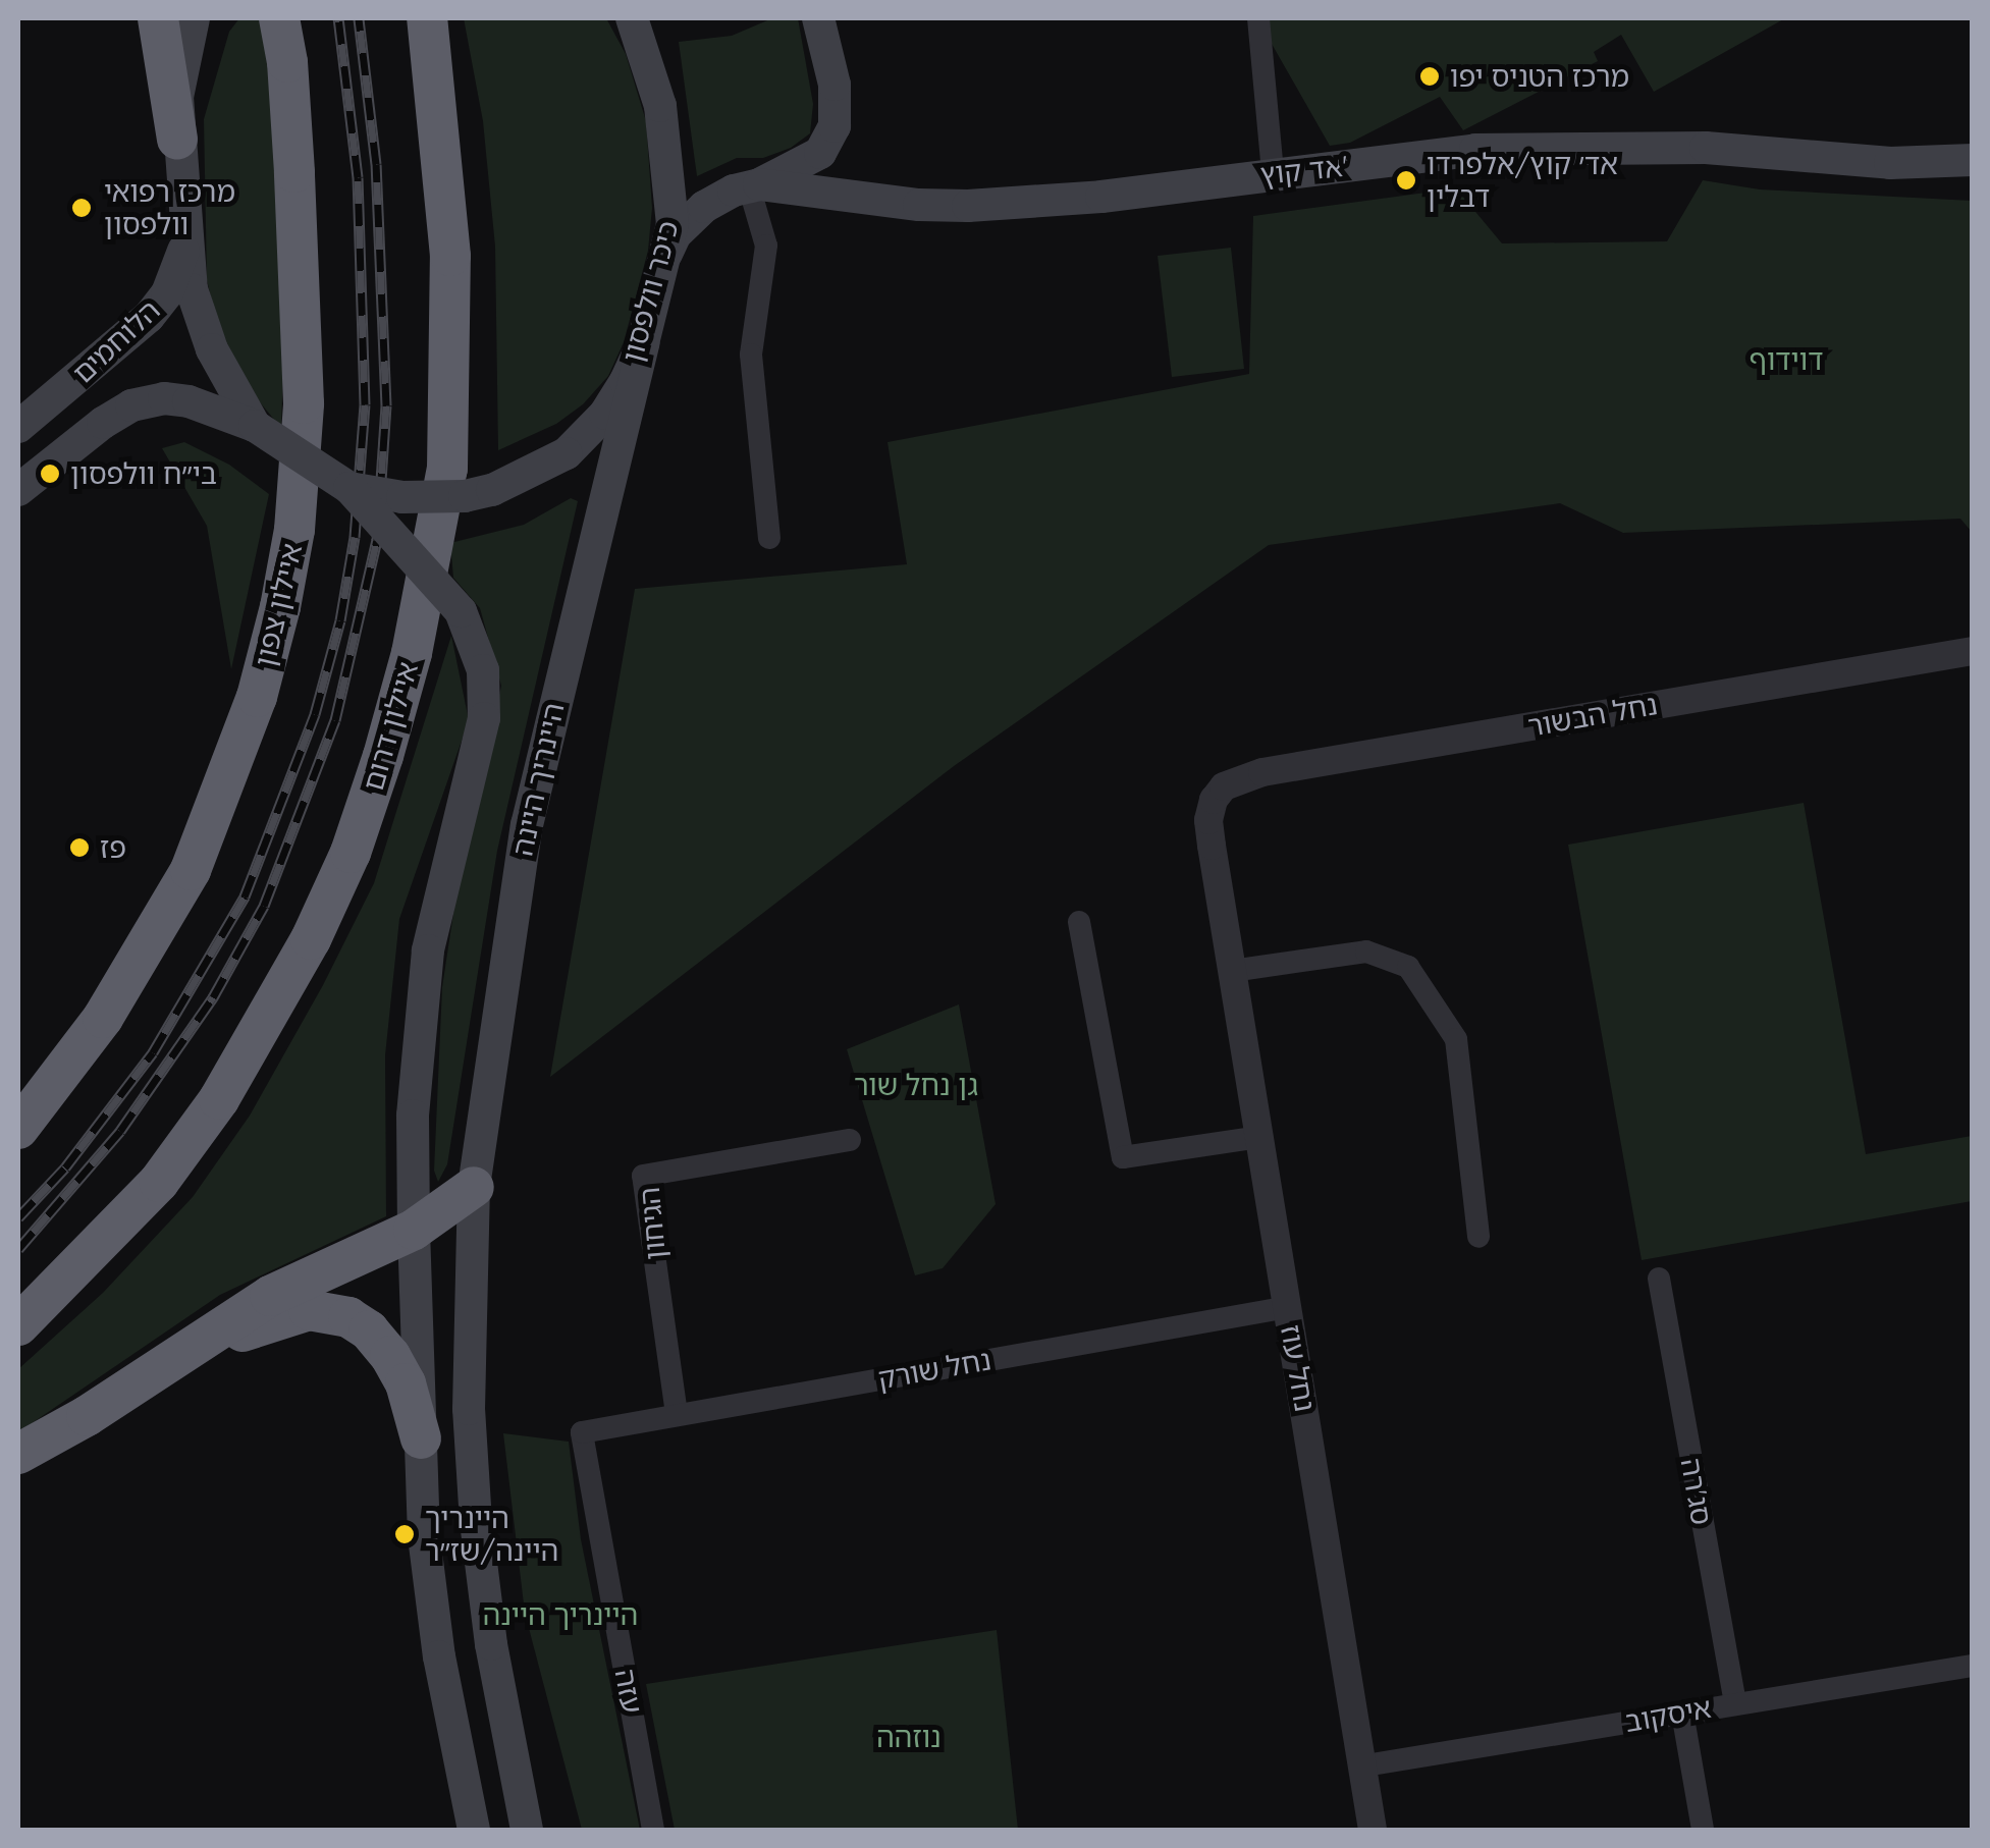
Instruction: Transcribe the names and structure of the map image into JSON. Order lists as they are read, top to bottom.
{
  "streets": {
    "highway": ["איילון צפון", "איילון דרום"],
    "main road": [
      "אד קוץ'",
      "כיכר וולפסון",
      "הלוחמים",
      "היינריך היינה"
    ],
    "street": [
      "נחל הבשור",
      "הגיחון",
      "נחל עוז",
      "נחל שורק",
      "סג'רה",
      "עזה",
      "איסקוב"
    ]
  },
  "crossings": [
    ["כיכר וולפסון", "הלוחמים"],
    ["כיכר וולפסון", "היינריך היינה"],
    ["נחל הבשור", "נחל עוז"],
    ["הגיחון", "נחל שורק"],
    ["נחל עוז", "נחל שורק"],
    ["נחל עוז", "איסקוב"],
    ["נחל שורק", "עזה"],
    ["סג'רה", "איסקוב"]
  ],
  "parks": [
    "דוידוף",
    "גן נחל שור",
    "היינריך היינה",
    "נוזהה"
  ],
  "places": [
    "מרכז הטניס יפו",
    "אד׳ קוץ/אלפרדו דבלין",
    "מרכז רפואי וולפסון",
    "בי״ח וולפסון",
    "פז",
    "היינריך היינה/שז״ר"
  ]
}
